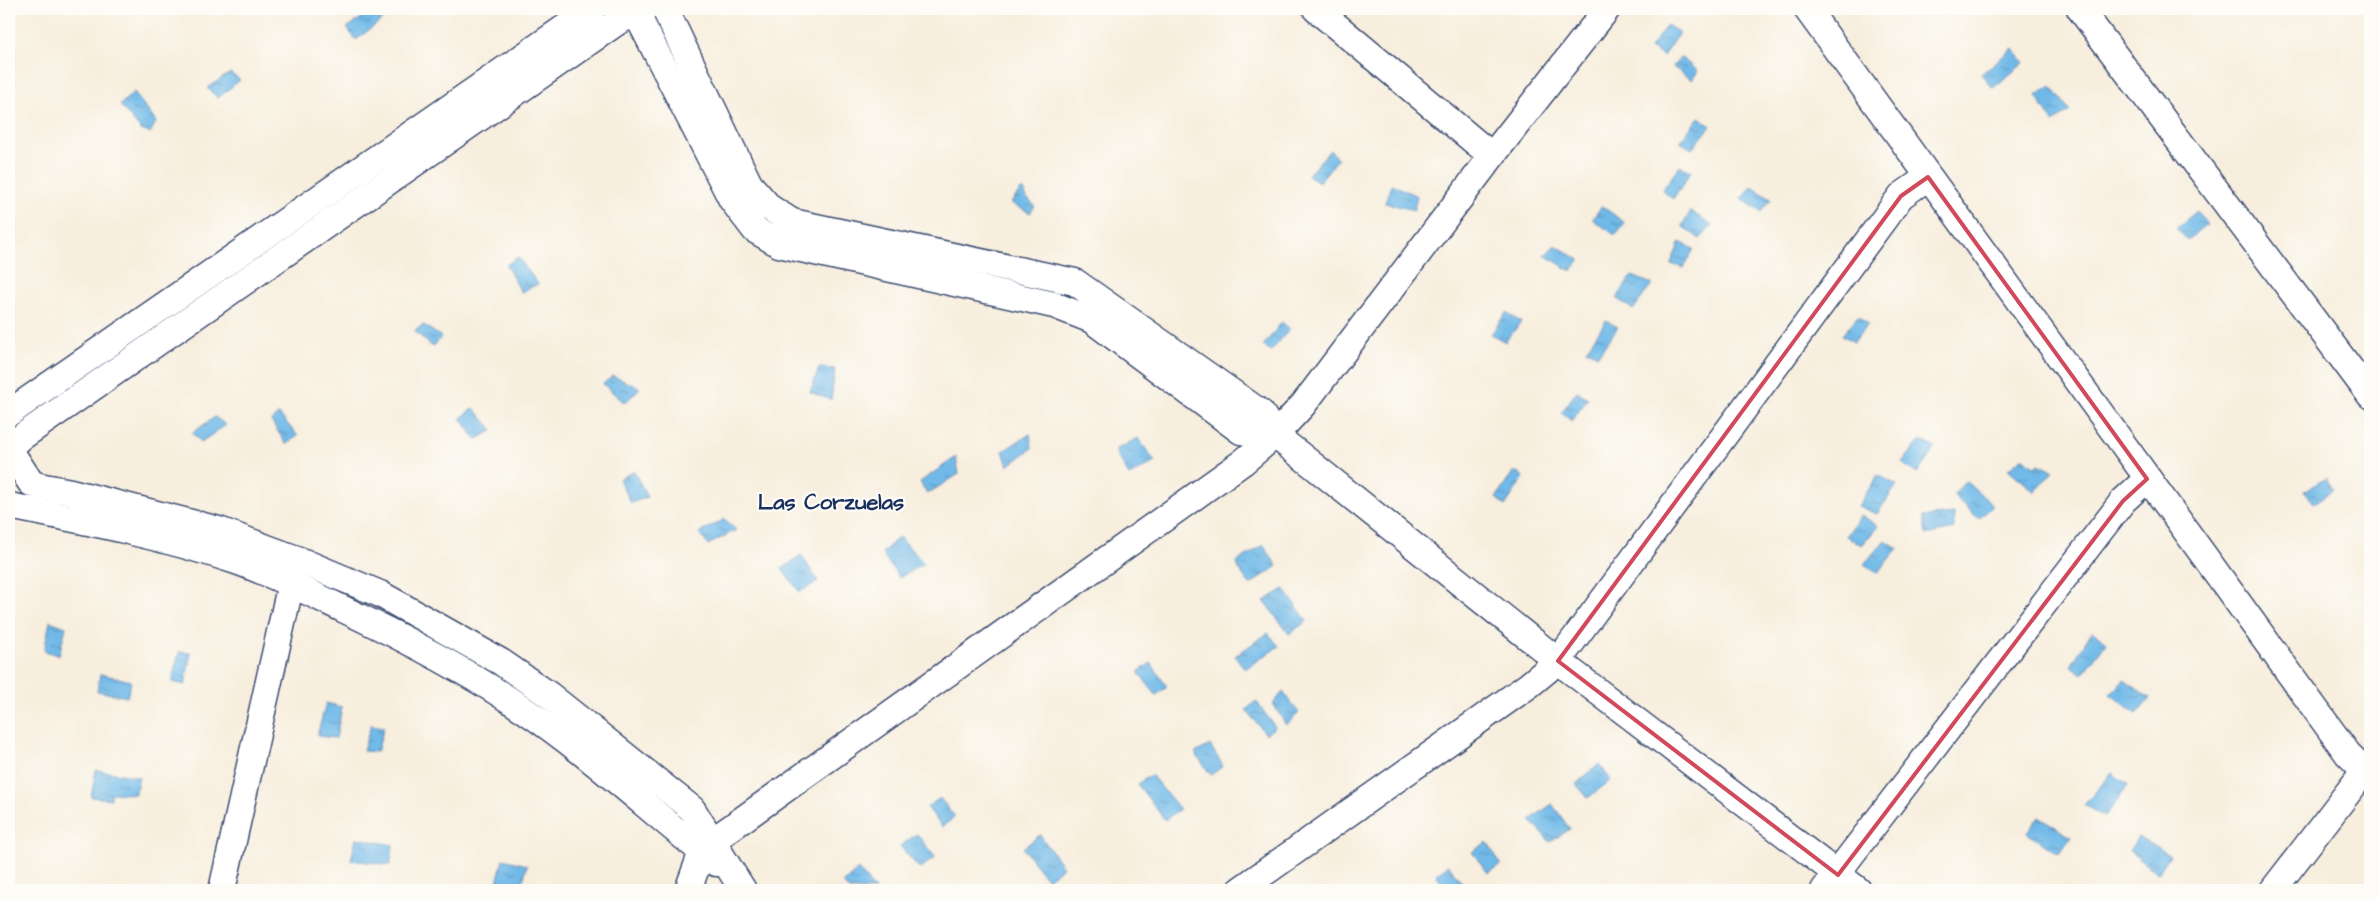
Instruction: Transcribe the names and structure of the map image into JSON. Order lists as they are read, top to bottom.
{
  "districts": ["Las Corzuelas"]
}
